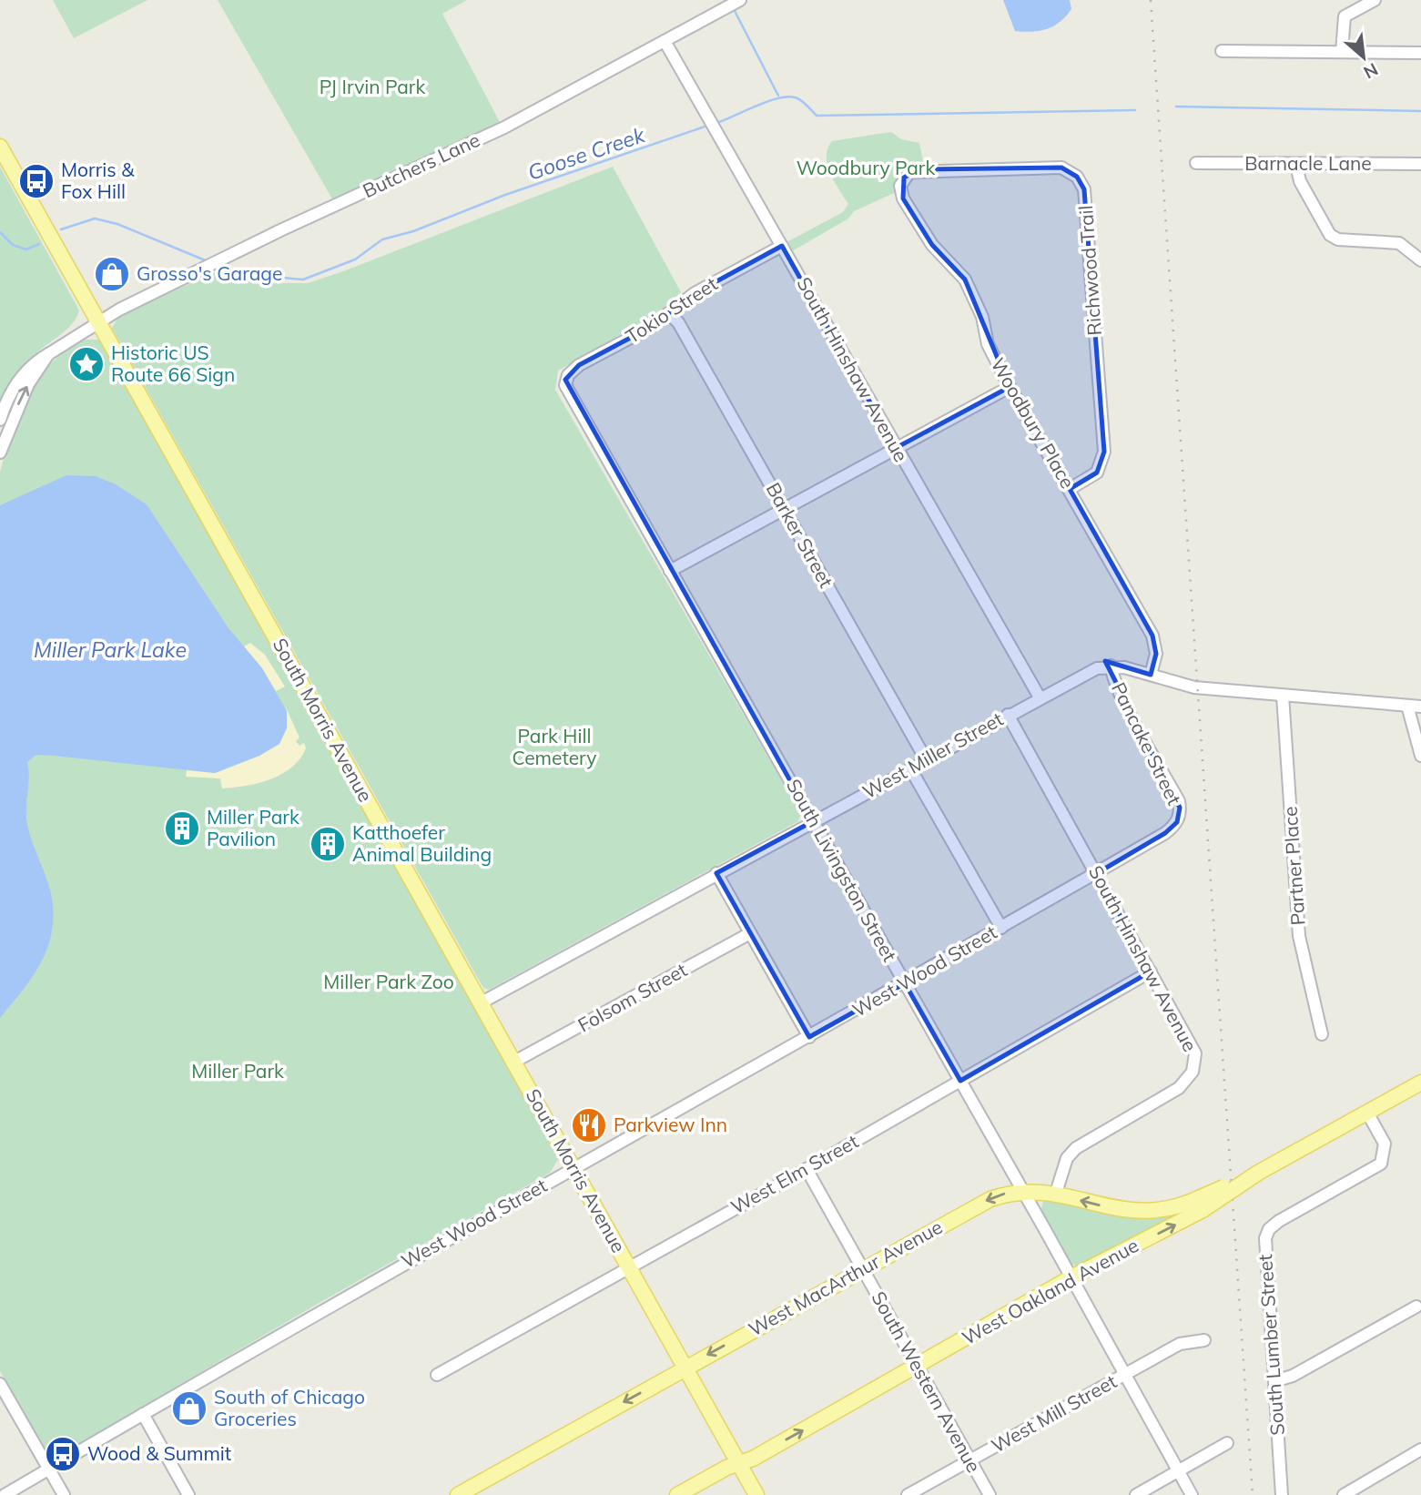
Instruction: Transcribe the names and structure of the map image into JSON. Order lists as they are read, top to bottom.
{
  "streets": {
    "main road": ["South Morris Avenue", "West MacArthur Avenue", "West Oakland Avenue"],
    "street": [
      "Barnacle Lane",
      "Butchers Lane",
      "Richwood Trail",
      "Tokio Street",
      "South Hinshaw Avenue",
      "Woodbury Place",
      "Barker Street",
      "Pancake Street",
      "West Miller Street",
      "Partner Place",
      "South Livingston Street",
      "West Wood Street",
      "Folsom Street",
      "West Elm Street",
      "South Lumber Street",
      "South Western Avenue",
      "West Mill Street"
    ]
  },
  "crossings": [
    ["Butchers Lane", "South Hinshaw Avenue"],
    ["Butchers Lane", "South Morris Avenue"],
    ["Richwood Trail", "Woodbury Place"],
    ["Tokio Street", "South Hinshaw Avenue"],
    ["Tokio Street", "Barker Street"],
    ["Tokio Street", "South Livingston Street"],
    ["South Hinshaw Avenue", "West Miller Street"],
    ["South Hinshaw Avenue", "West Wood Street"],
    ["South Hinshaw Avenue", "West Elm Street"],
    ["South Hinshaw Avenue", "West MacArthur Avenue"],
    ["Barker Street", "West Miller Street"],
    ["South Morris Avenue", "West Miller Street"],
    ["South Morris Avenue", "West Wood Street"],
    ["South Morris Avenue", "Folsom Street"],
    ["South Morris Avenue", "West Elm Street"],
    ["South Morris Avenue", "West MacArthur Avenue"],
    ["South Morris Avenue", "West Oakland Avenue"],
    ["Pancake Street", "West Miller Street"],
    ["Pancake Street", "West Wood Street"],
    ["West Miller Street", "South Livingston Street"],
    ["South Livingston Street", "West Wood Street"],
    ["South Livingston Street", "West Elm Street"],
    ["South Livingston Street", "West MacArthur Avenue"],
    ["South Livingston Street", "West Oakland Avenue"],
    ["South Livingston Street", "West Mill Street"],
    ["West Elm Street", "South Western Avenue"],
    ["West MacArthur Avenue", "West Oakland Avenue"],
    ["West MacArthur Avenue", "South Lumber Street"],
    ["West MacArthur Avenue", "South Western Avenue"],
    ["West Oakland Avenue", "South Western Avenue"],
    ["South Western Avenue", "West Mill Street"]
  ],
  "one_way": ["West MacArthur Avenue", "West Oakland Avenue"],
  "water": ["Goose Creek", "Miller Park Lake"],
  "parks": [
    "PJ Irvin Park",
    "Woodbury Park",
    "Park Hill Cemetery",
    "Miller Park Zoo",
    "Miller Park"
  ],
  "places": {
    "bus stop": ["Morris & Fox Hill", "Wood & Summit"],
    "shop": ["Grosso's Garage", "South of Chicago Groceries"],
    "place": ["Historic US Route 66 Sign"],
    "building": ["Miller Park Pavilion", "Katthoefer Animal Building"],
    "restaurant": ["Parkview Inn"]
  },
  "north": "bottom right"
}
